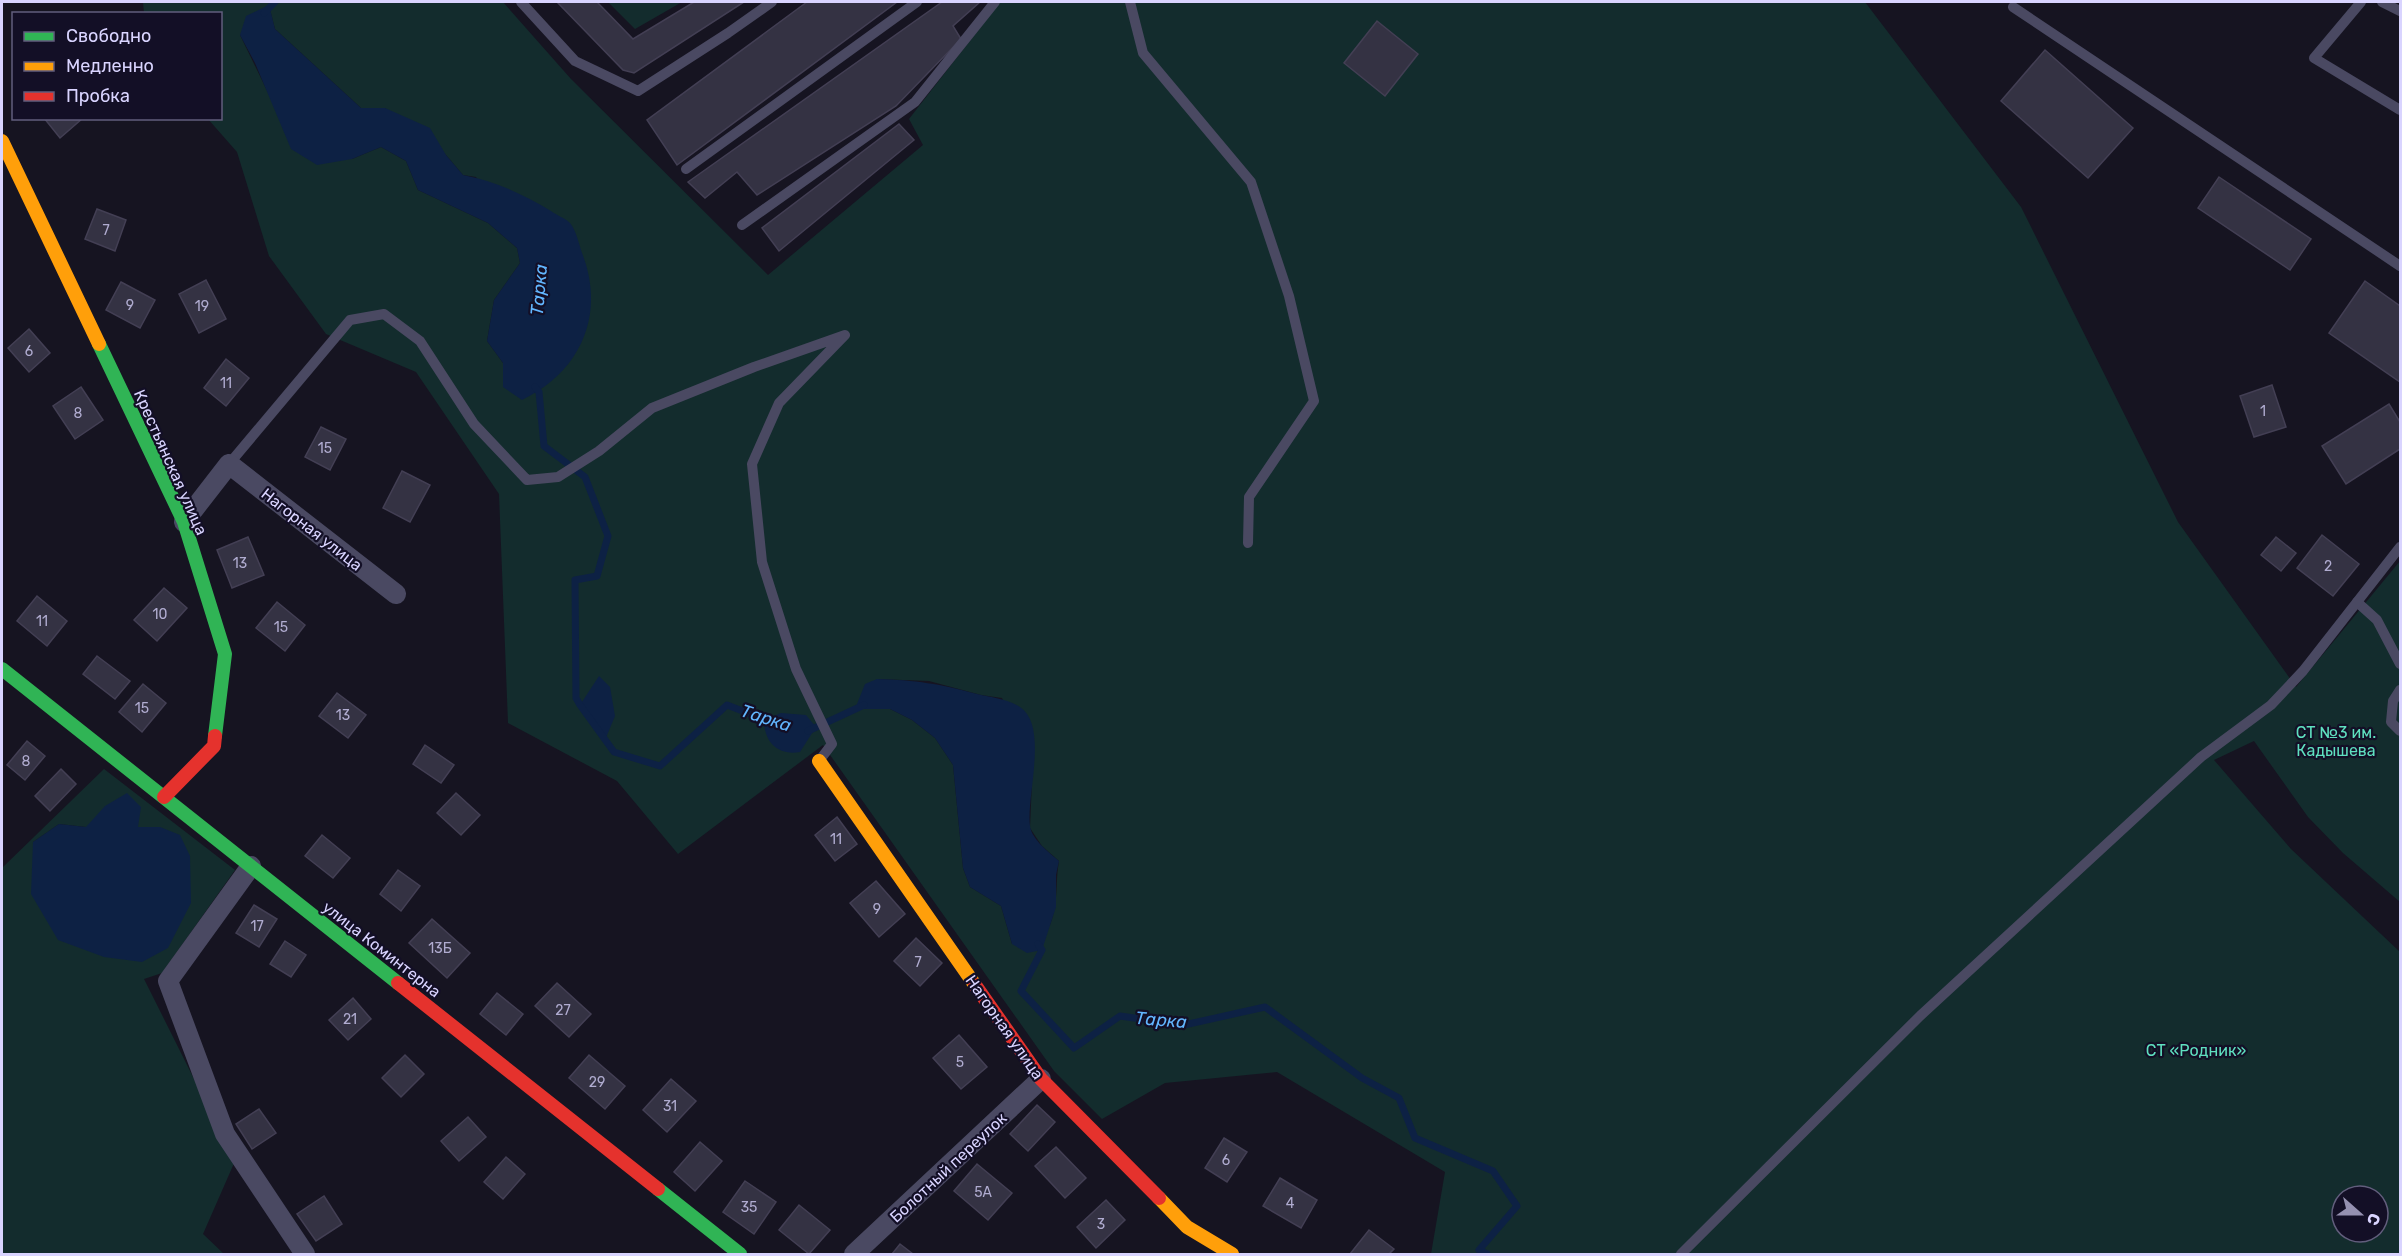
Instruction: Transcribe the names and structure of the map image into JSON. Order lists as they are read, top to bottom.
{
  "streets": {
    "street": [
      "Крестьянская улица",
      "Нагорная улица",
      "улица Коминтерна",
      "Болотный переулок"
    ]
  },
  "crossings": [
    ["Крестьянская улица", "улица Коминтерна"],
    ["Нагорная улица", "Болотный переулок"]
  ],
  "water": ["Тарка"],
  "parks": ["СТ №3 им. Кадышева", "СТ «Родник»"],
  "house_numbers": [
    "7",
    "9",
    "19",
    "6",
    "11",
    "1",
    "8",
    "15",
    "13",
    "2",
    "10",
    "11",
    "15",
    "15",
    "13",
    "8",
    "11",
    "9",
    "17",
    "13Б",
    "7",
    "27",
    "21",
    "5",
    "29",
    "31",
    "6",
    "5А",
    "4",
    "35",
    "3"
  ],
  "legend": ["Свободно", "Медленно", "Пробка"],
  "north": "right"
}
